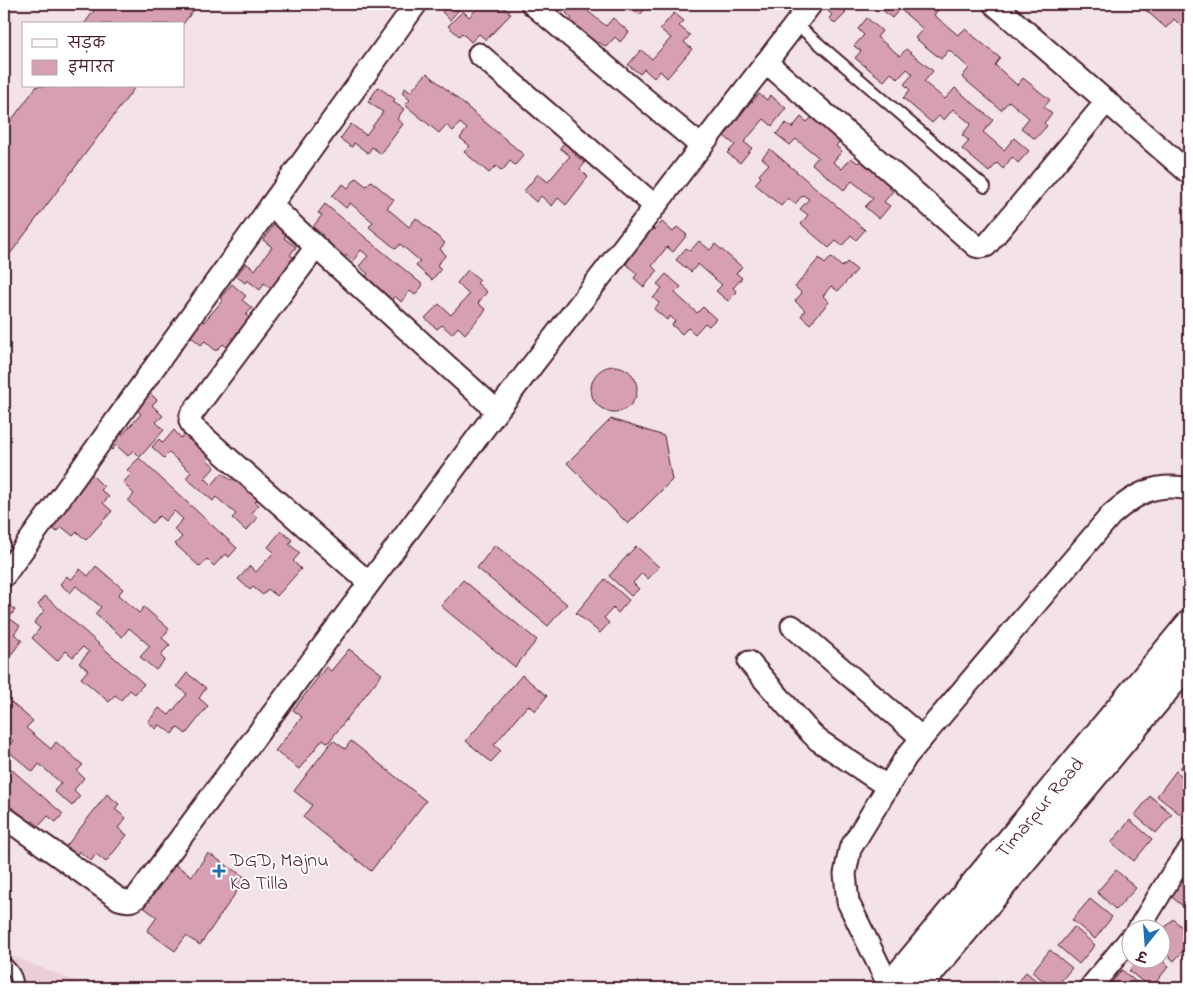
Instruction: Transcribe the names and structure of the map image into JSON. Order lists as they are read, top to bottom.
{
  "streets": {
    "street": ["Timarpur Road"]
  },
  "places": {
    "health": ["DGD, Majnu Ka Tilla"]
  },
  "legend": ["सड़क", "इमारत"],
  "north": "bottom"
}
